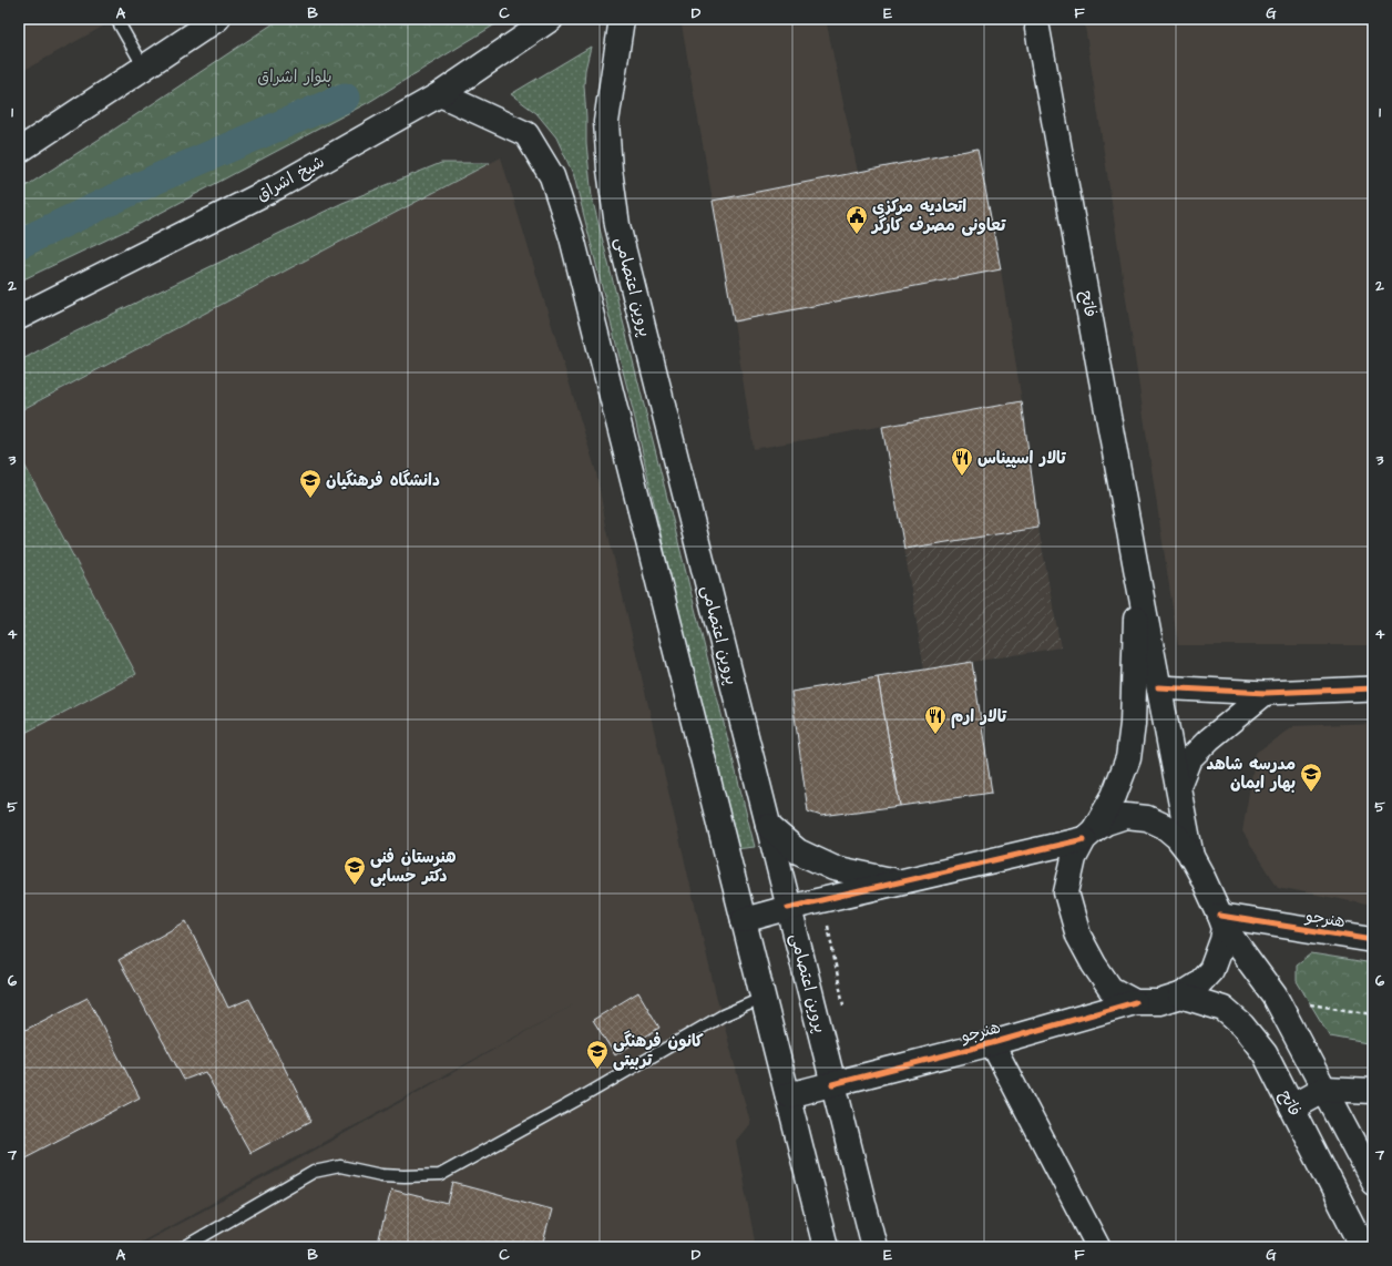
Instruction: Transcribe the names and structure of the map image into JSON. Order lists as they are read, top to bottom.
{
  "streets": {
    "main road": [
      "شیخ اشراق",
      "پروین اعتصامی",
      "فاتح",
      "هنرجو"
    ]
  },
  "crossings": [
    ["پروین اعتصامی", "هنرجو"]
  ],
  "parks": ["بلوار اشراق"],
  "places": {
    "public building": ["اتحادیه مرکزی تعاونی مصرف کارگر"],
    "restaurant": ["تالار اسپیناس", "تالار ارم"],
    "school or university": [
      "دانشگاه فرهنگیان",
      "مدرسه شاهد بهار ایمان",
      "هنرستان فنی دکتر حسابی",
      "کانون فرهنگی تربیتی"
    ]
  },
  "grid": {
    "columns": [
      "A",
      "B",
      "C",
      "D",
      "E",
      "F",
      "G"
    ],
    "rows": [
      "1",
      "2",
      "3",
      "4",
      "5",
      "6",
      "7"
    ]
  }
}
